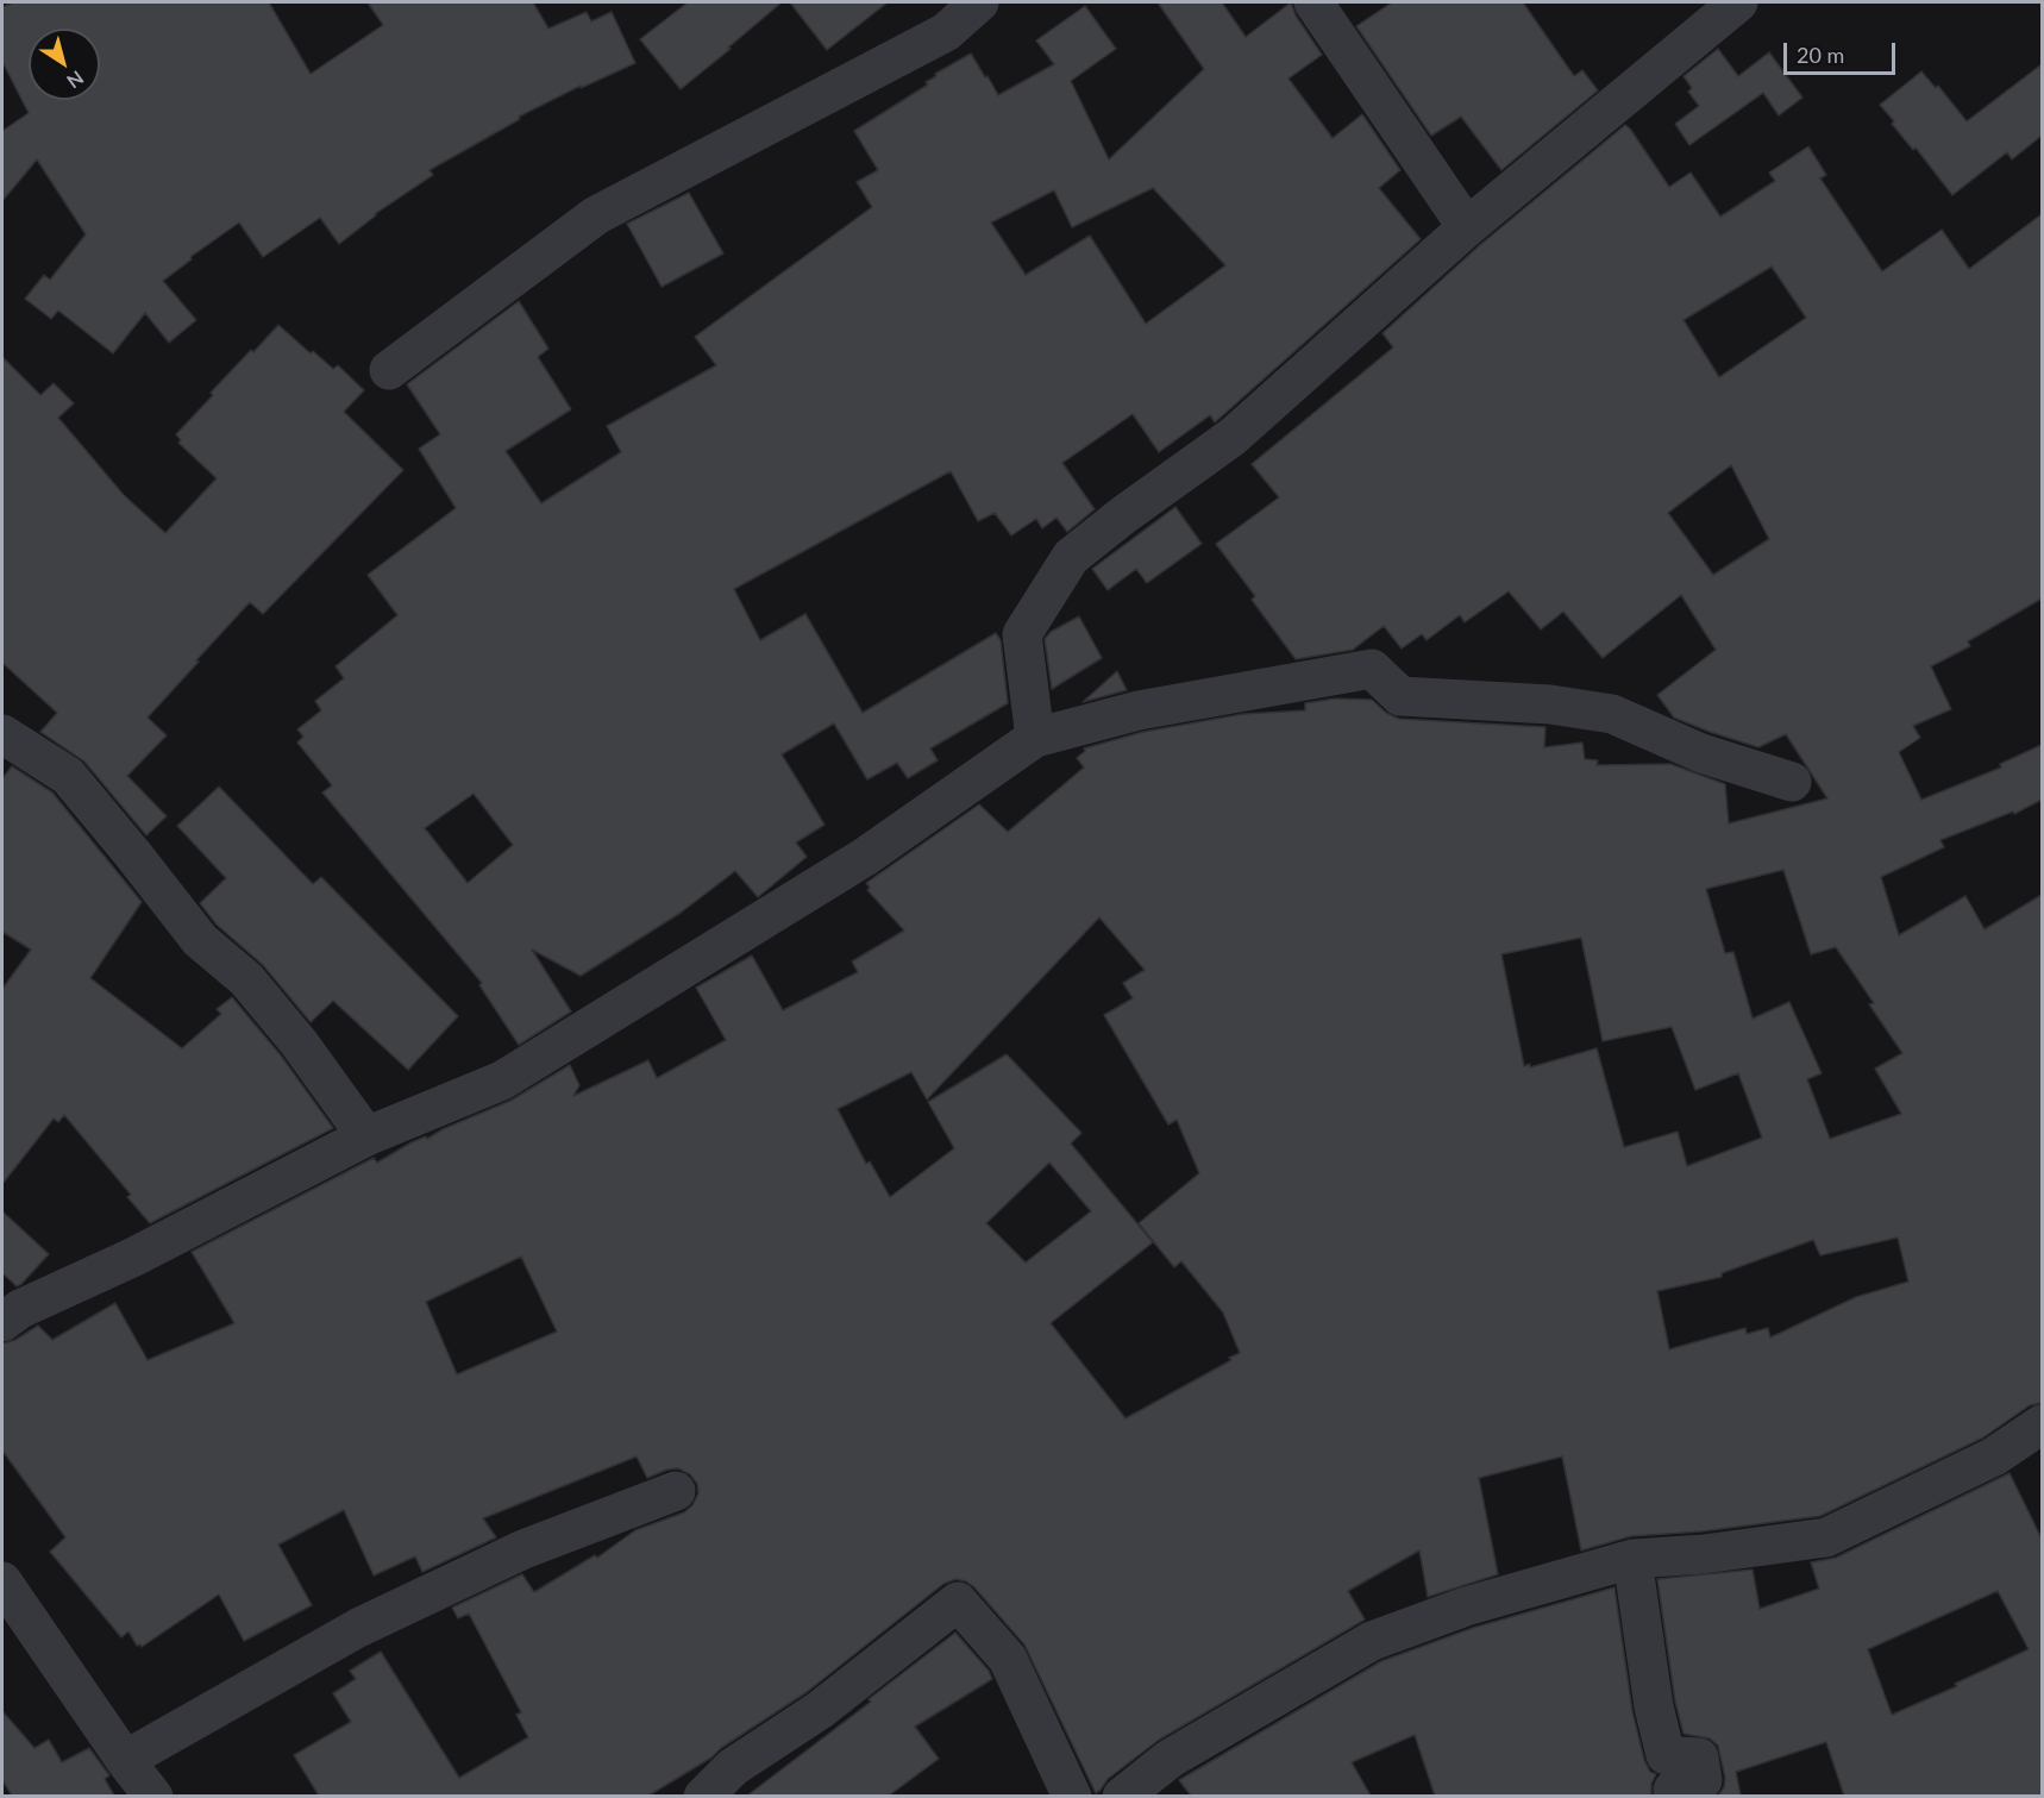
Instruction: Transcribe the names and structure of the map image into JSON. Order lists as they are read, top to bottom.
{
  "scale_bar": "20 m",
  "north": "bottom right"
}
